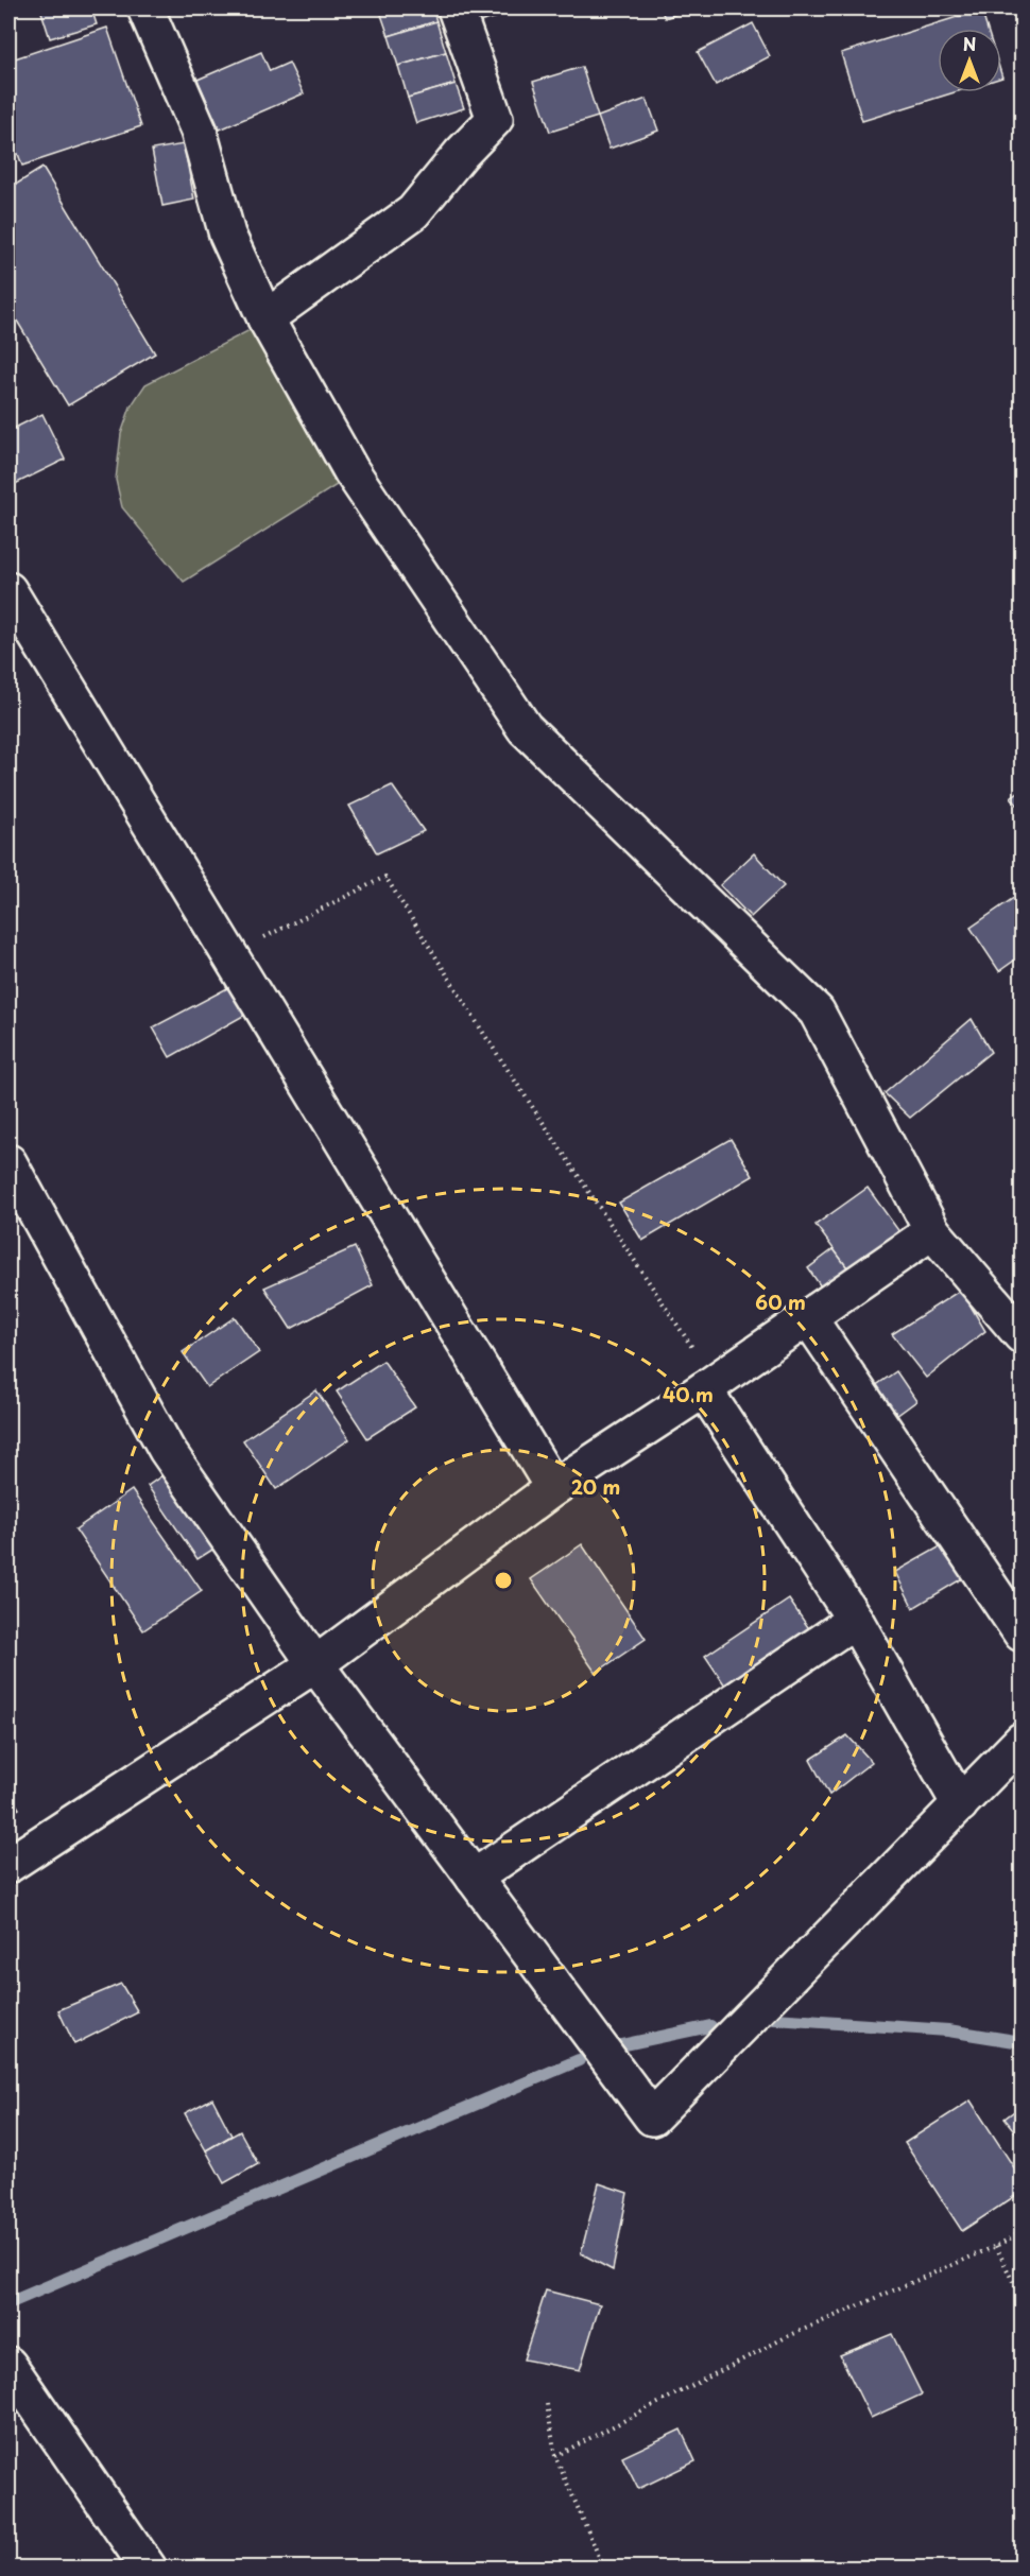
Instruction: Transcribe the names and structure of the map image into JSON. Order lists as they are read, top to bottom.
{
  "north": "top",
  "rings": ["60 m", "40 m", "20 m"]
}
